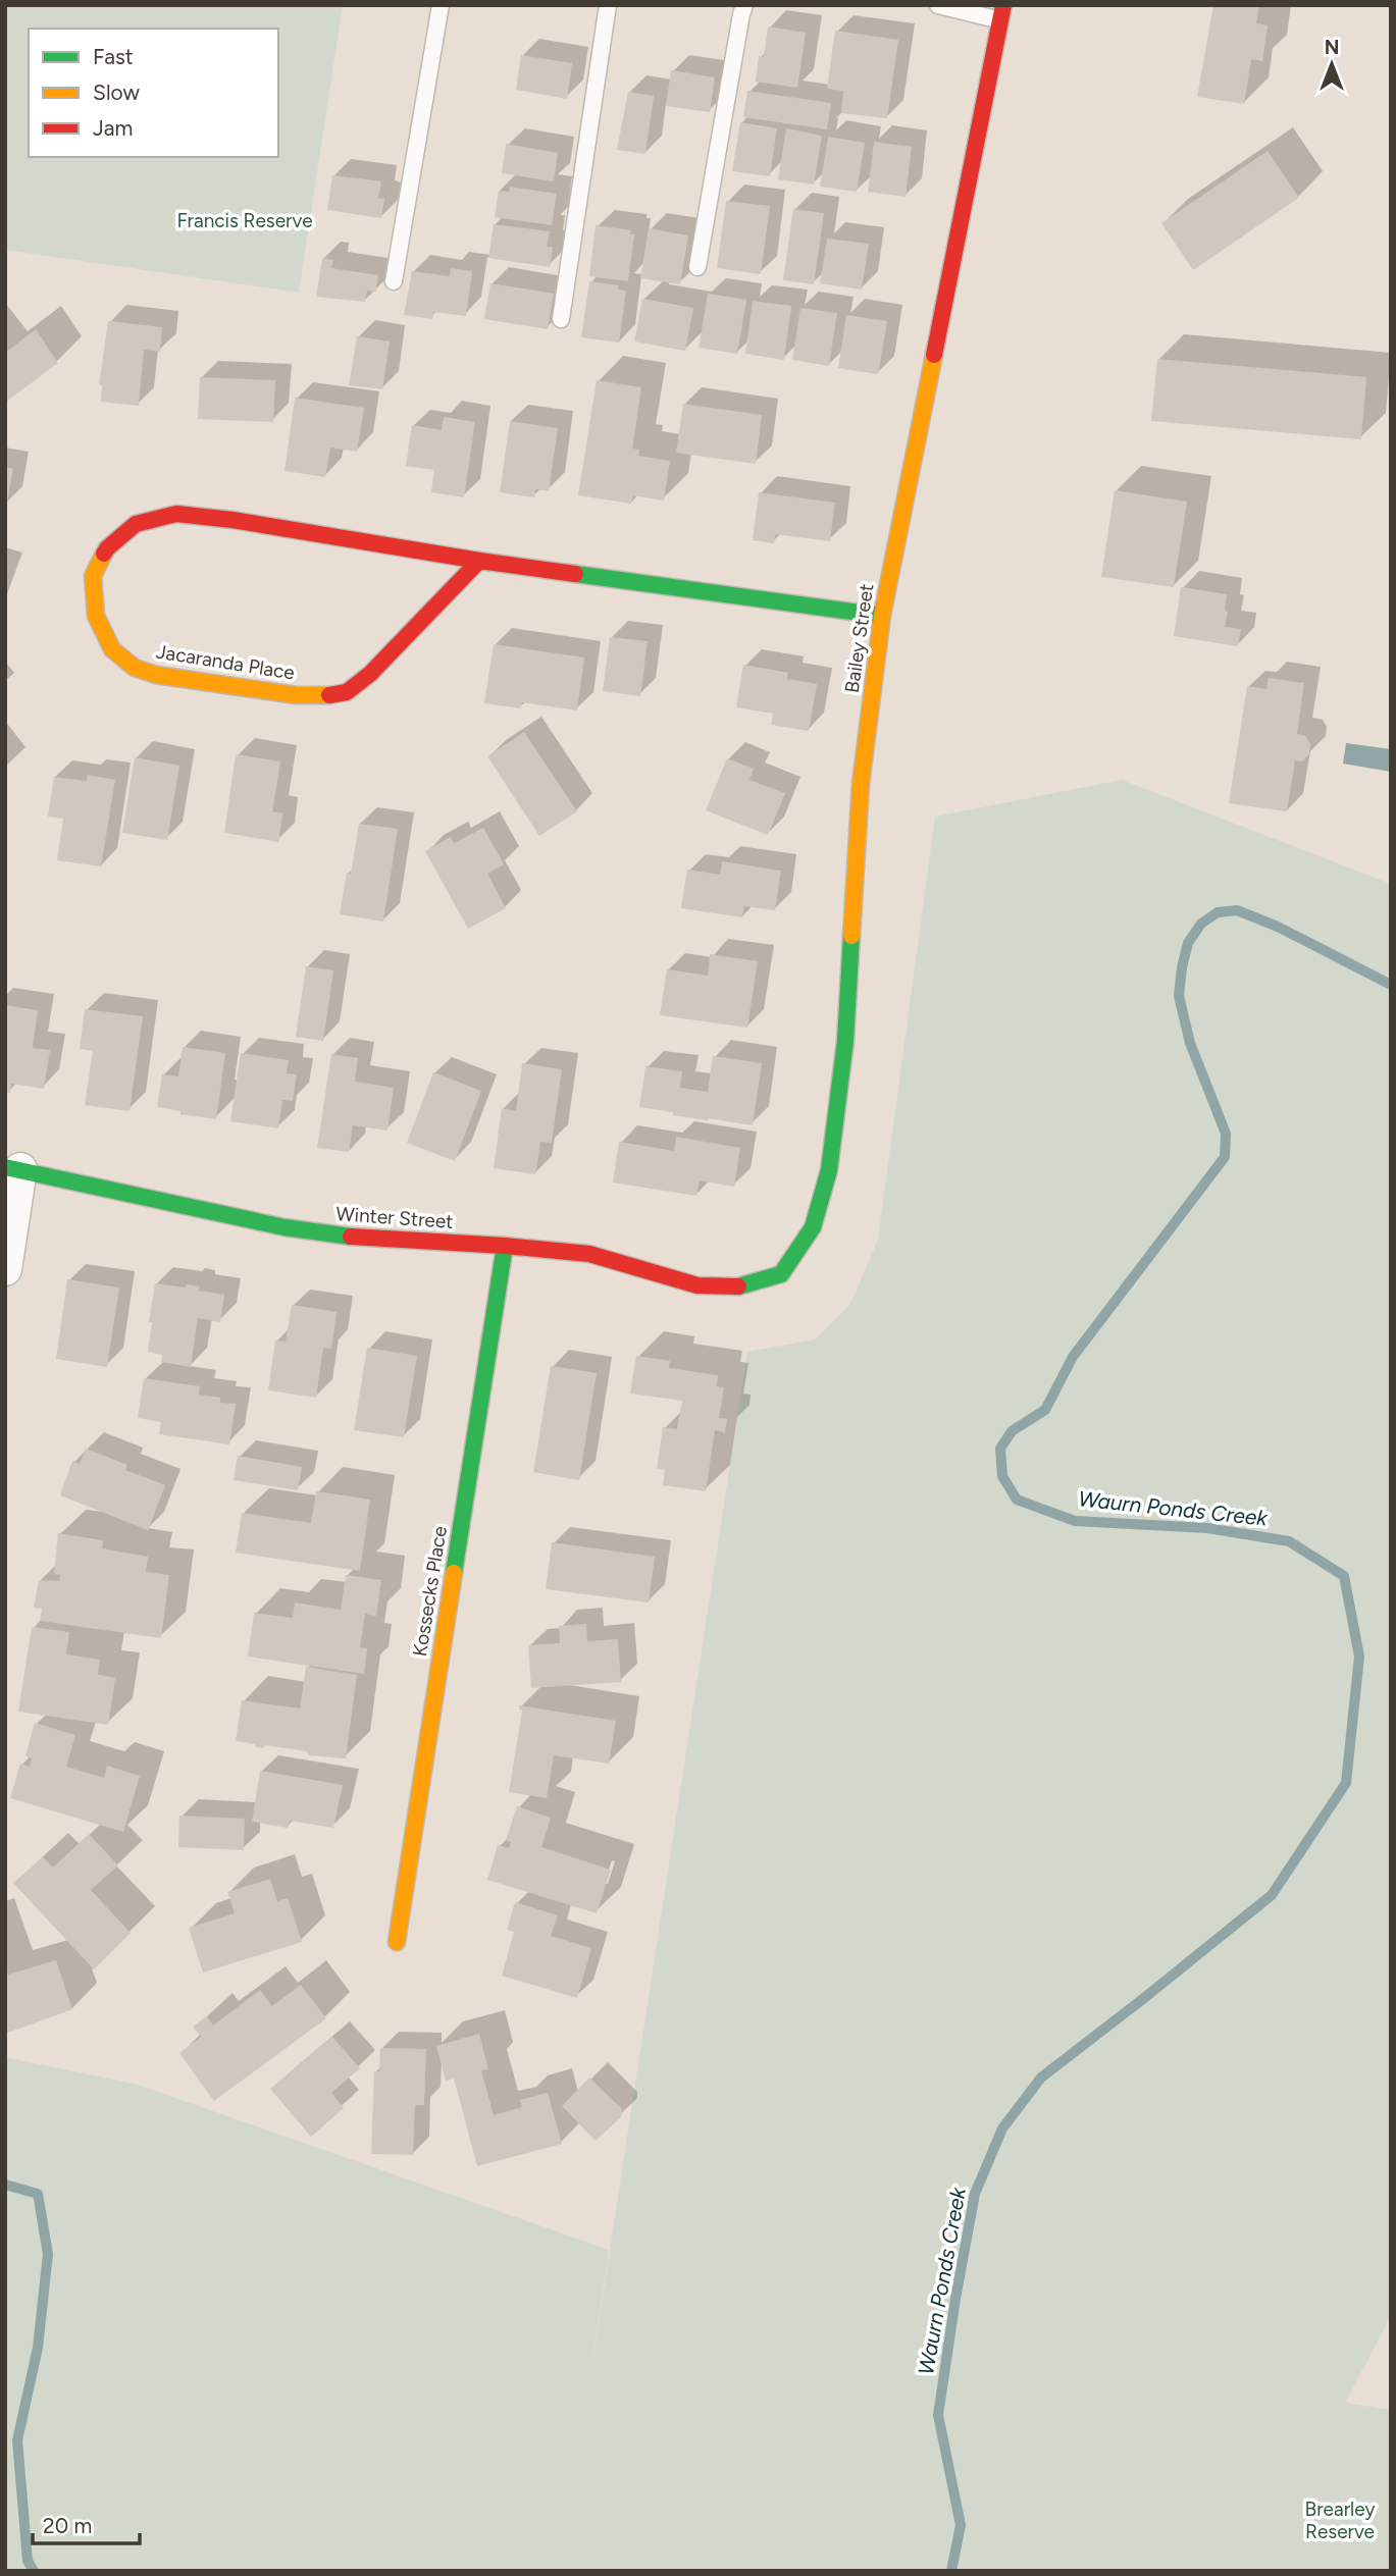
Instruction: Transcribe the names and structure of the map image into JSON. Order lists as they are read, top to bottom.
{
  "streets": {
    "street": [
      "Bailey Street",
      "Jacaranda Place",
      "Winter Street",
      "Kossecks Place"
    ]
  },
  "crossings": [
    ["Bailey Street", "Jacaranda Place"],
    ["Bailey Street", "Winter Street"],
    ["Winter Street", "Kossecks Place"]
  ],
  "water": ["Waurn Ponds Creek"],
  "parks": ["Francis Reserve", "Brearley Reserve"],
  "legend": ["Fast", "Slow", "Jam"],
  "scale_bar": "20 m",
  "north": "top"
}
